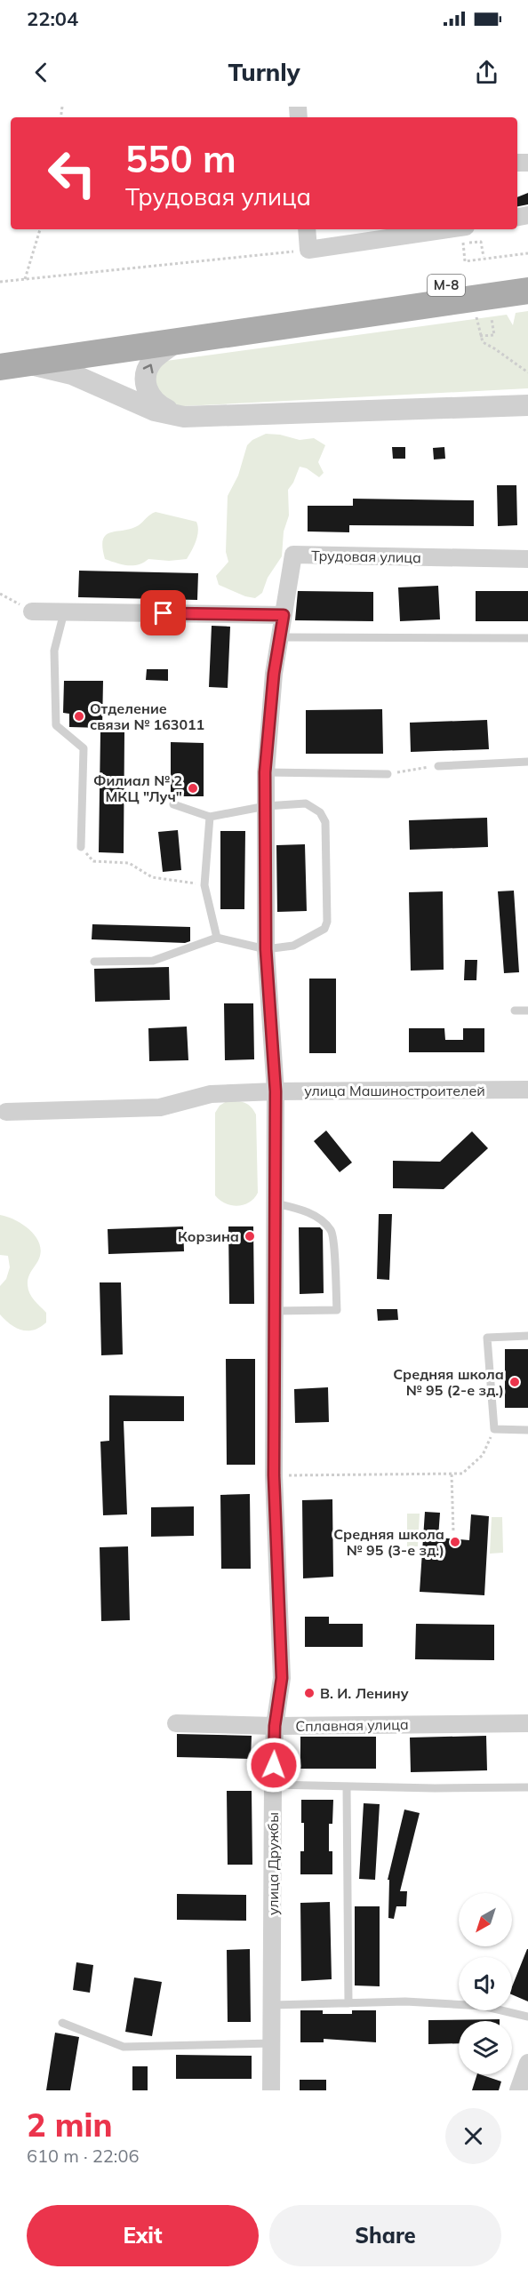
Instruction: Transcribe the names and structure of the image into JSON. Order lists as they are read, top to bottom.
{
  "streets": {
    "main road": ["М-8"],
    "street": [
      "Трудовая улица",
      "улица Машиностроителей",
      "Сплавная улица",
      "улица Дружбы"
    ]
  },
  "crossings": [
    ["Трудовая улица", "улица Дружбы"],
    ["улица Машиностроителей", "улица Дружбы"],
    ["Сплавная улица", "улица Дружбы"]
  ],
  "places": [
    "Отделение связи № 163011",
    "Филиал № 2 МКЦ \"Луч\"",
    "Корзина",
    "Средняя школа № 95 (2-е зд.)",
    "Средняя школа № 95 (3-е зд.)",
    "В. И. Ленину"
  ],
  "north": "bottom left",
  "page": {
    "status": "22:04",
    "header": "Turnly",
    "turn": ["550 m", "Трудовая улица"],
    "heading": ["2 min", "610 m · 22:06"],
    "buttons": ["Exit", "Share"]
  }
}
